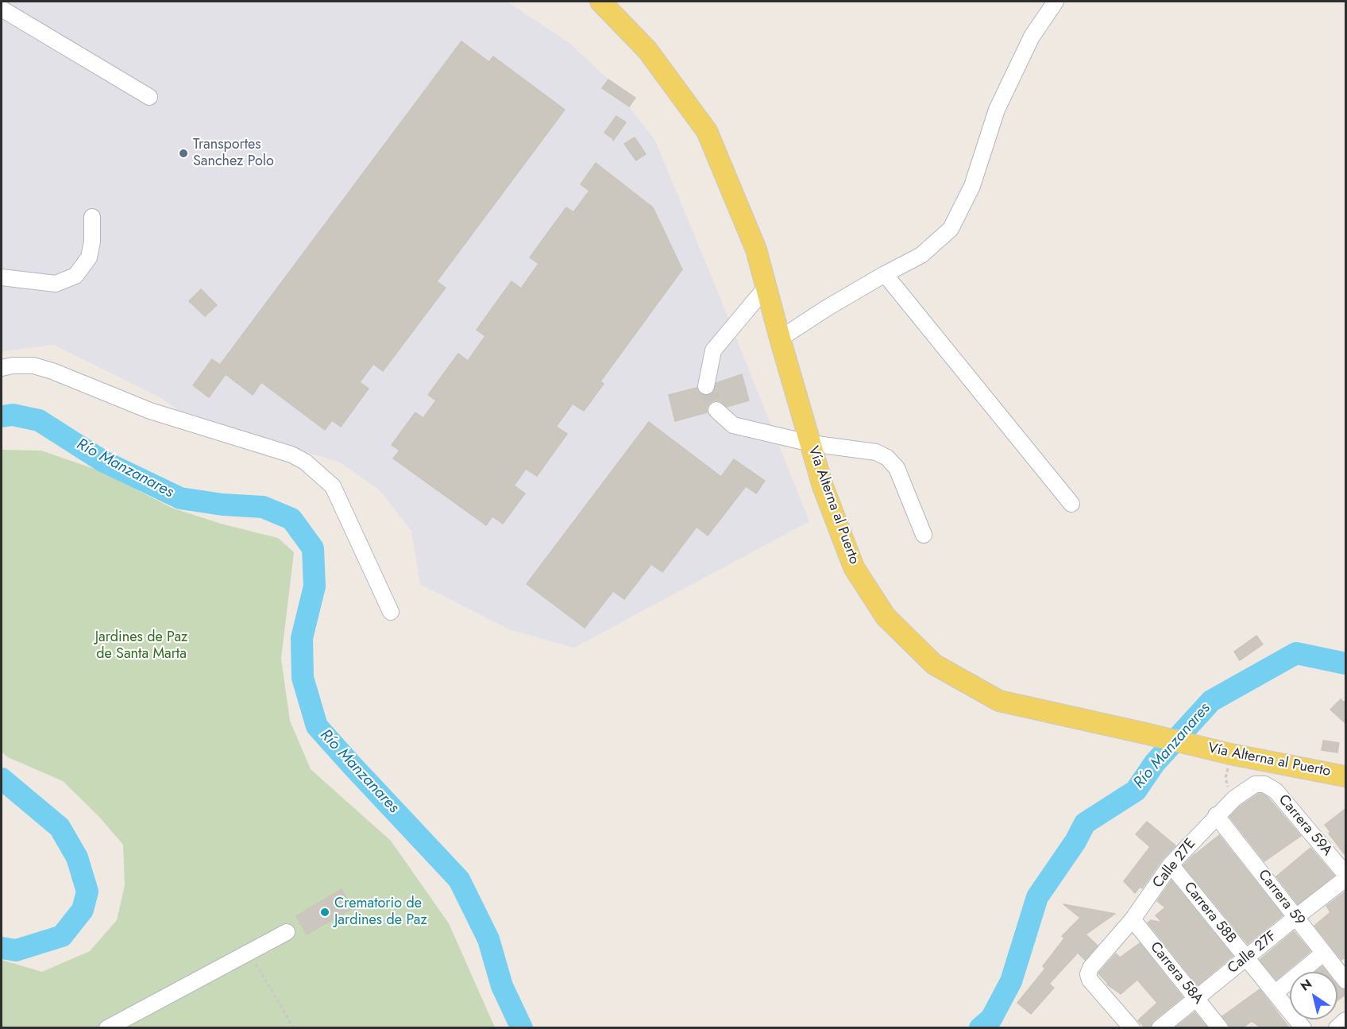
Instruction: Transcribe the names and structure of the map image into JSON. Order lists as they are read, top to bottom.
{
  "streets": {
    "main road": ["Vía Alterna al Puerto"],
    "street": [
      "Carrera 59A",
      "Calle 27E",
      "Carrera 59",
      "Carrera 58B",
      "Calle 27F",
      "Carrera 58A"
    ]
  },
  "crossings": [
    ["Carrera 59A", "Calle 27E"],
    ["Calle 27E", "Carrera 59"],
    ["Calle 27E", "Carrera 58B"],
    ["Calle 27E", "Carrera 58A"],
    ["Carrera 59", "Calle 27F"],
    ["Carrera 58B", "Calle 27F"],
    ["Calle 27F", "Carrera 58A"]
  ],
  "water": ["Río Manzanares"],
  "parks": ["Jardines de Paz de Santa Marta"],
  "places": ["Transportes Sanchez Polo", "Crematorio de Jardines de Paz"],
  "north": "top left"
}
